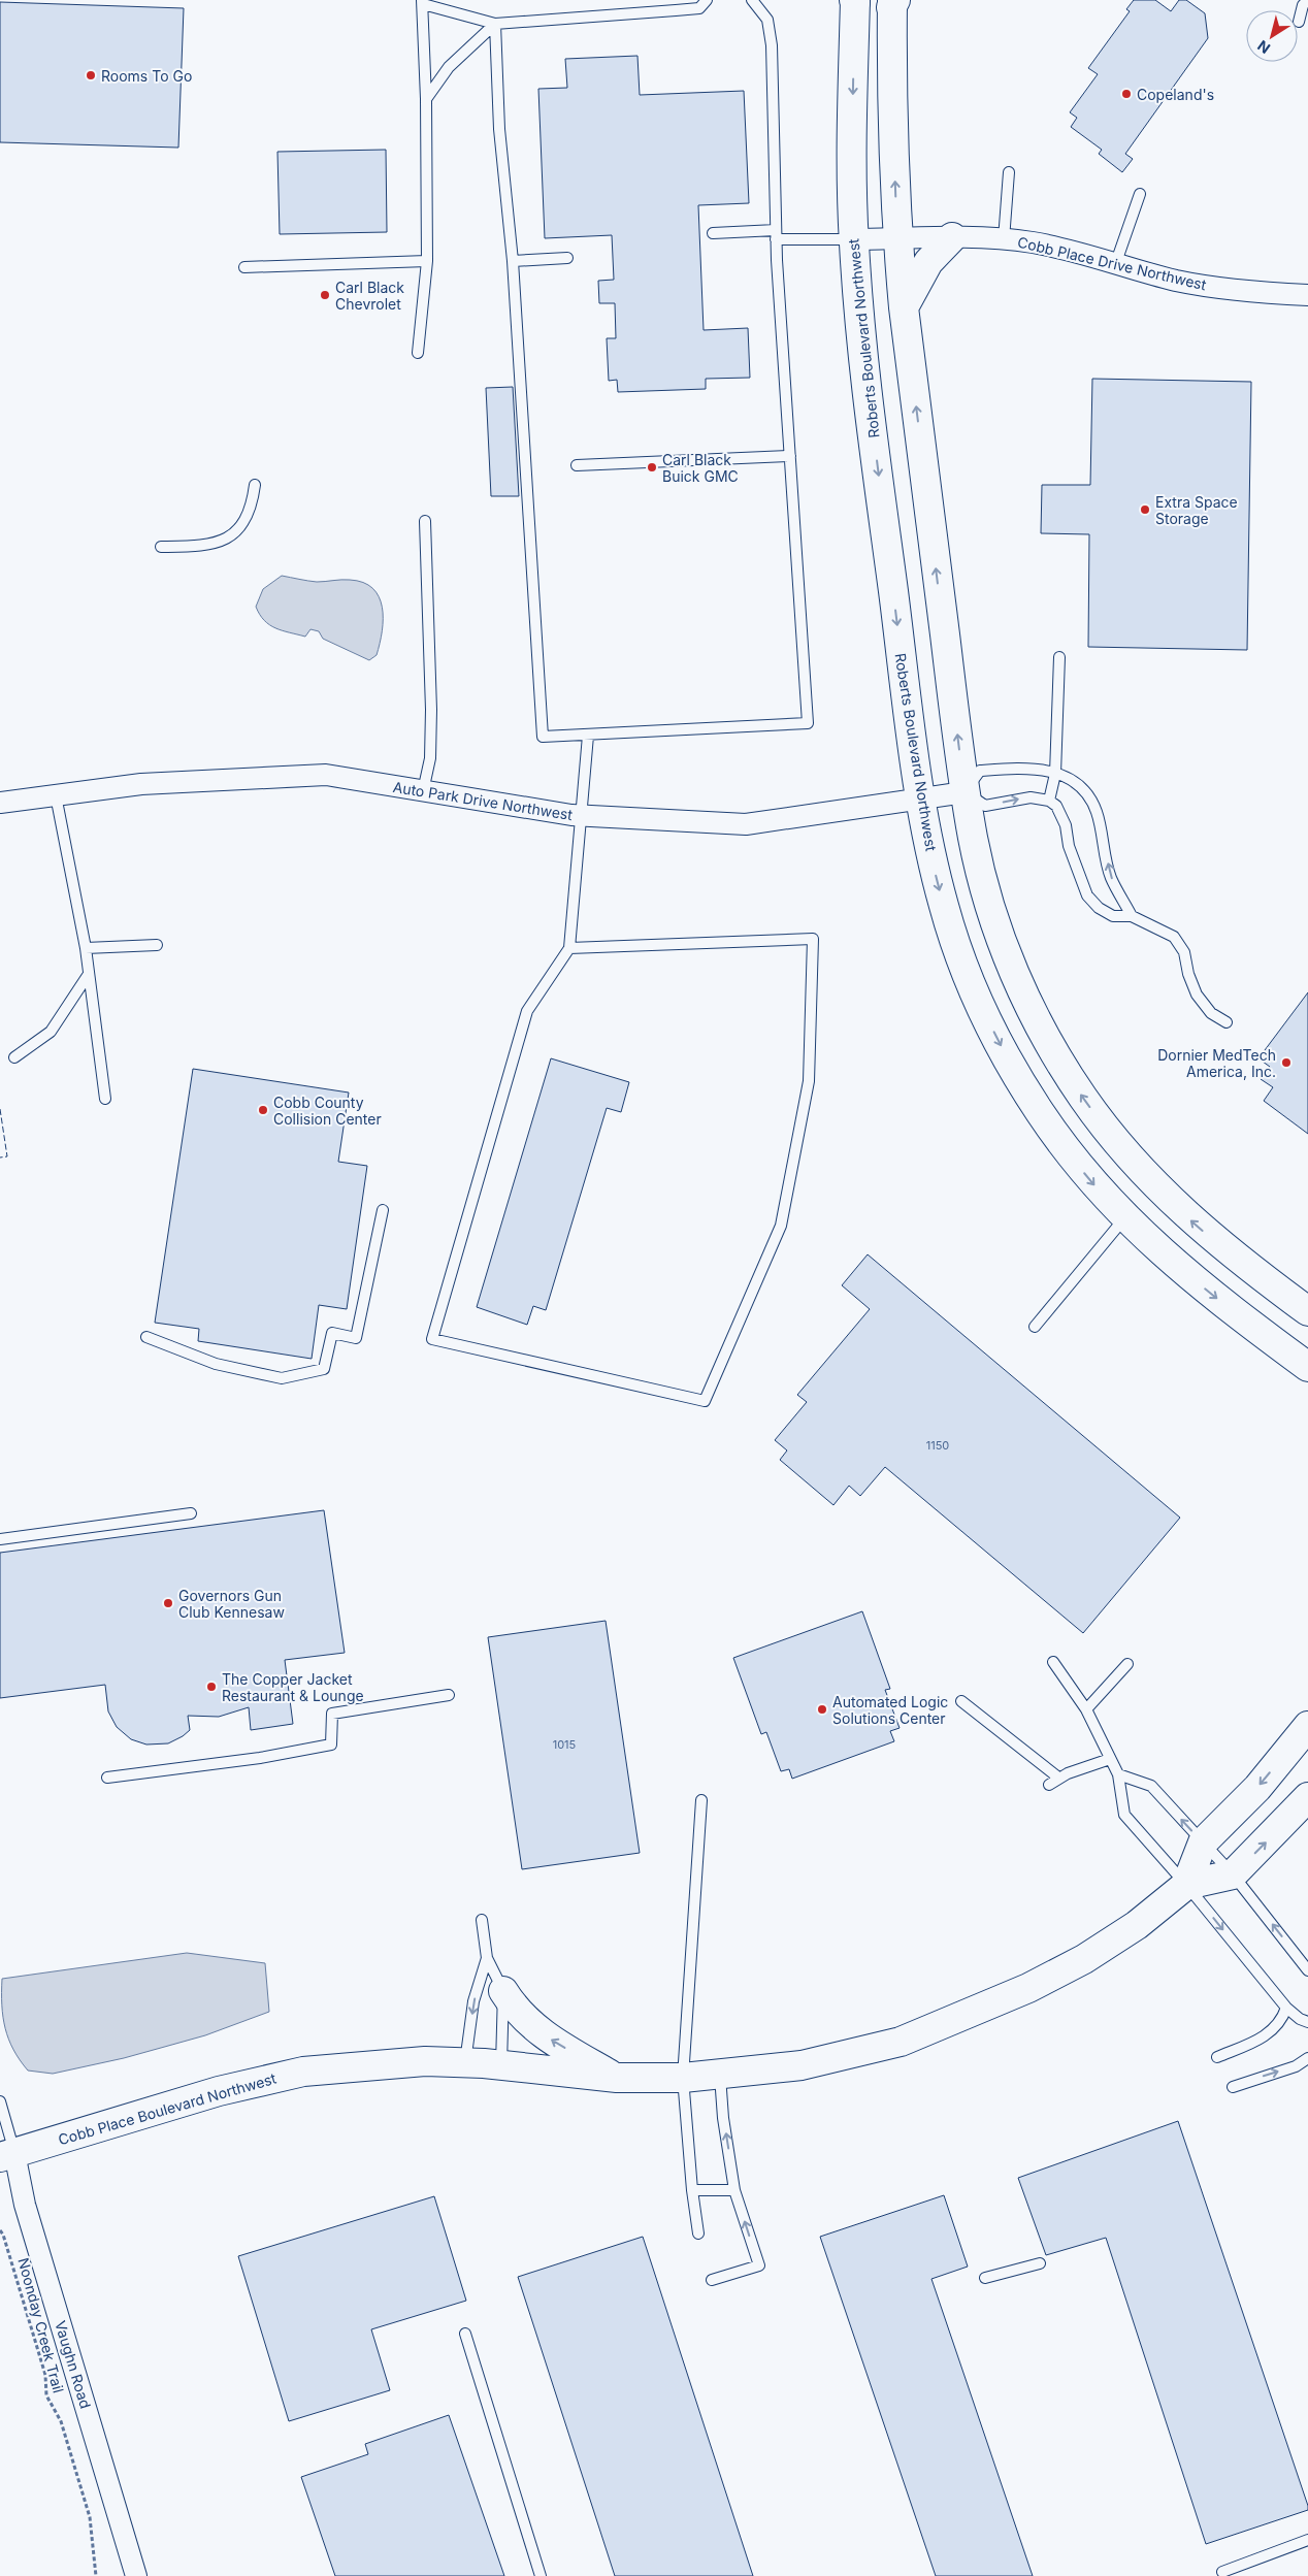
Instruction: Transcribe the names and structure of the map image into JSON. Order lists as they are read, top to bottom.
{
  "streets": {
    "street": [
      "Cobb Place Drive Northwest",
      "Roberts Boulevard Northwest",
      "Auto Park Drive Northwest",
      "Cobb Place Boulevard Northwest",
      "Vaughn Road"
    ],
    "path": ["Noonday Creek Trail"]
  },
  "crossings": [
    ["Cobb Place Drive Northwest", "Roberts Boulevard Northwest"],
    ["Roberts Boulevard Northwest", "Auto Park Drive Northwest"],
    ["Cobb Place Boulevard Northwest", "Vaughn Road"]
  ],
  "places": [
    "Rooms To Go",
    "Copeland's",
    "Carl Black Chevrolet",
    "Carl Black Buick GMC",
    "Extra Space Storage",
    "Dornier MedTech America, Inc.",
    "Cobb County Collision Center",
    "Governors Gun Club Kennesaw",
    "The Copper Jacket Restaurant & Lounge",
    "Automated Logic Solutions Center"
  ],
  "house_numbers": ["1150", "1015"],
  "north": "bottom left"
}
